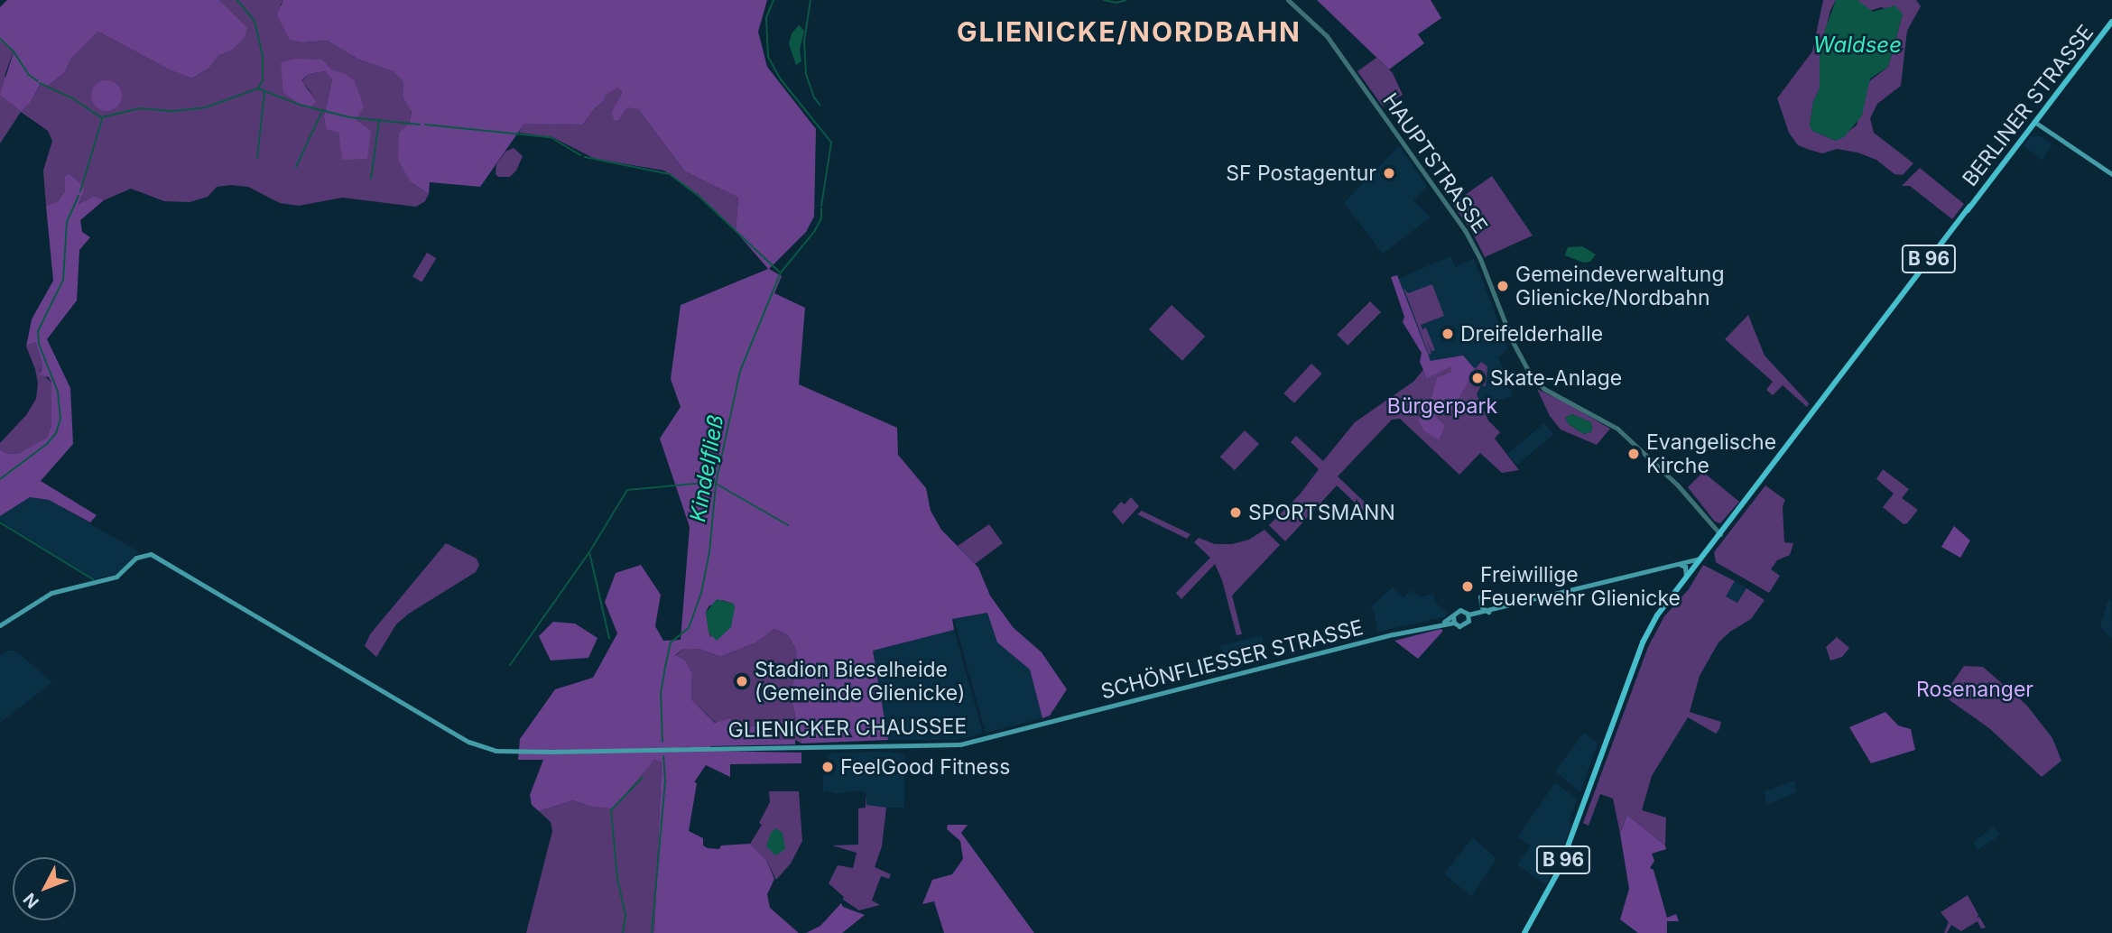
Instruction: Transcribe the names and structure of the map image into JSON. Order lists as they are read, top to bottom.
{
  "streets": {
    "main road": [
      "BERLINER STRASSE",
      "B 96",
      "SCHÖNFLIESSER STRASSE",
      "GLIENICKER CHAUSSEE"
    ],
    "street": ["HAUPTSTRASSE"]
  },
  "crossings": [
    ["BERLINER STRASSE", "HAUPTSTRASSE"],
    ["BERLINER STRASSE", "B 96"],
    ["HAUPTSTRASSE", "B 96"],
    ["SCHÖNFLIESSER STRASSE", "GLIENICKER CHAUSSEE"]
  ],
  "districts": ["GLIENICKE/NORDBAHN"],
  "water": ["Waldsee", "Kindelfließ"],
  "parks": ["Bürgerpark", "Rosenanger"],
  "places": [
    "SF Postagentur",
    "Gemeindeverwaltung Glienicke/Nordbahn",
    "Dreifelderhalle",
    "Skate-Anlage",
    "Evangelische Kirche",
    "SPORTSMANN",
    "Freiwillige Feuerwehr Glienicke",
    "Stadion Bieselheide (Gemeinde Glienicke)",
    "FeelGood Fitness"
  ],
  "north": "bottom left"
}
